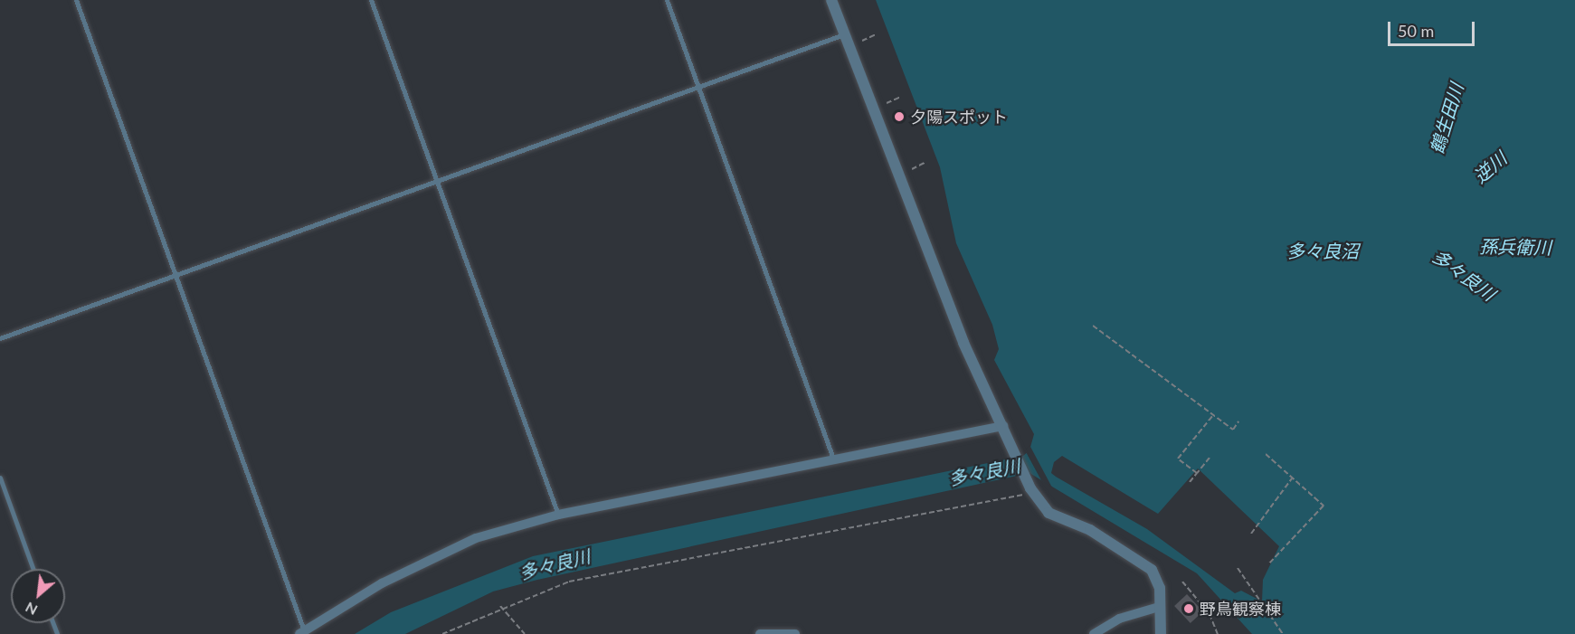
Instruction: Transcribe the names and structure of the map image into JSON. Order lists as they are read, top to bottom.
{
  "water": [
    "鶴生田川",
    "逆川",
    "孫兵衛川",
    "多々良沼",
    "多々良川"
  ],
  "places": ["夕陽スポット", "野鳥観察棟"],
  "scale_bar": "50 m",
  "north": "bottom left"
}
